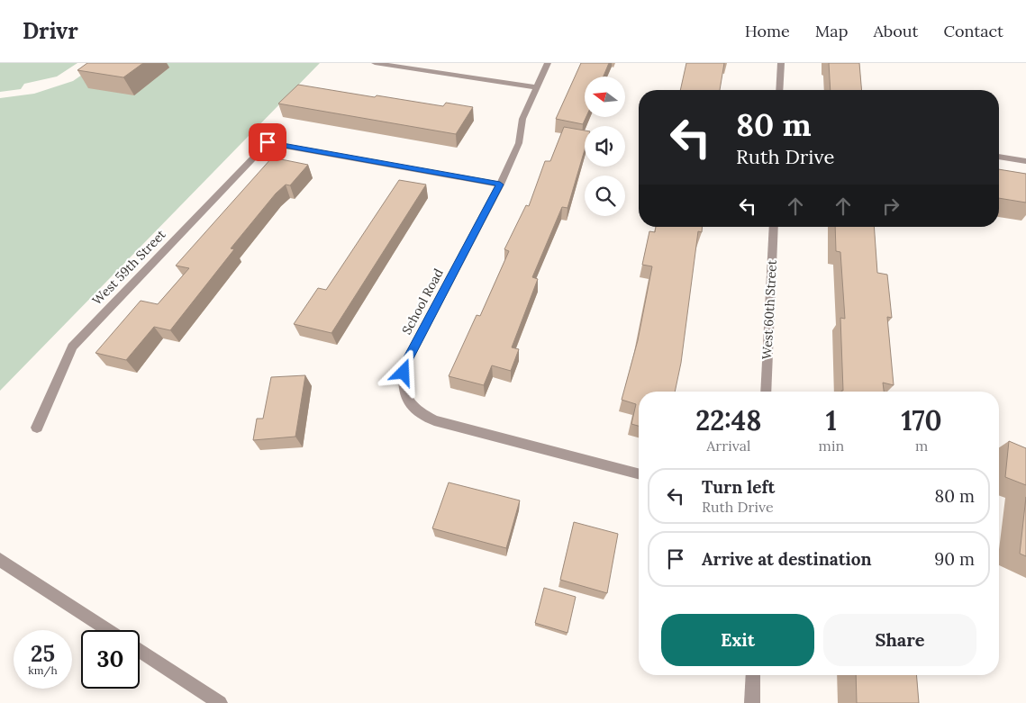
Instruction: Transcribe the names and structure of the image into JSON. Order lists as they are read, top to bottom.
{
  "streets": {
    "street": ["West 59th Street", "School Road", "West 60th Street"]
  },
  "crossings": [
    ["West 59th Street", "School Road"]
  ],
  "north": "left",
  "page": {
    "header": "Drivr",
    "nav": [
      "Home",
      "Map",
      "About",
      "Contact"
    ],
    "turn": ["80 m", "Ruth Drive"],
    "eta": [
      "22:48",
      "Arrival",
      "1",
      "min",
      "170",
      "m"
    ],
    "list": [
      {
        "name": "Turn left",
        "note": "Ruth Drive",
        "value": "80 m"
      },
      {
        "name": "Arrive at destination",
        "value": "90 m"
      }
    ],
    "buttons": ["Exit", "Share"],
    "speed": "25 km/h",
    "limit": "30"
  }
}
